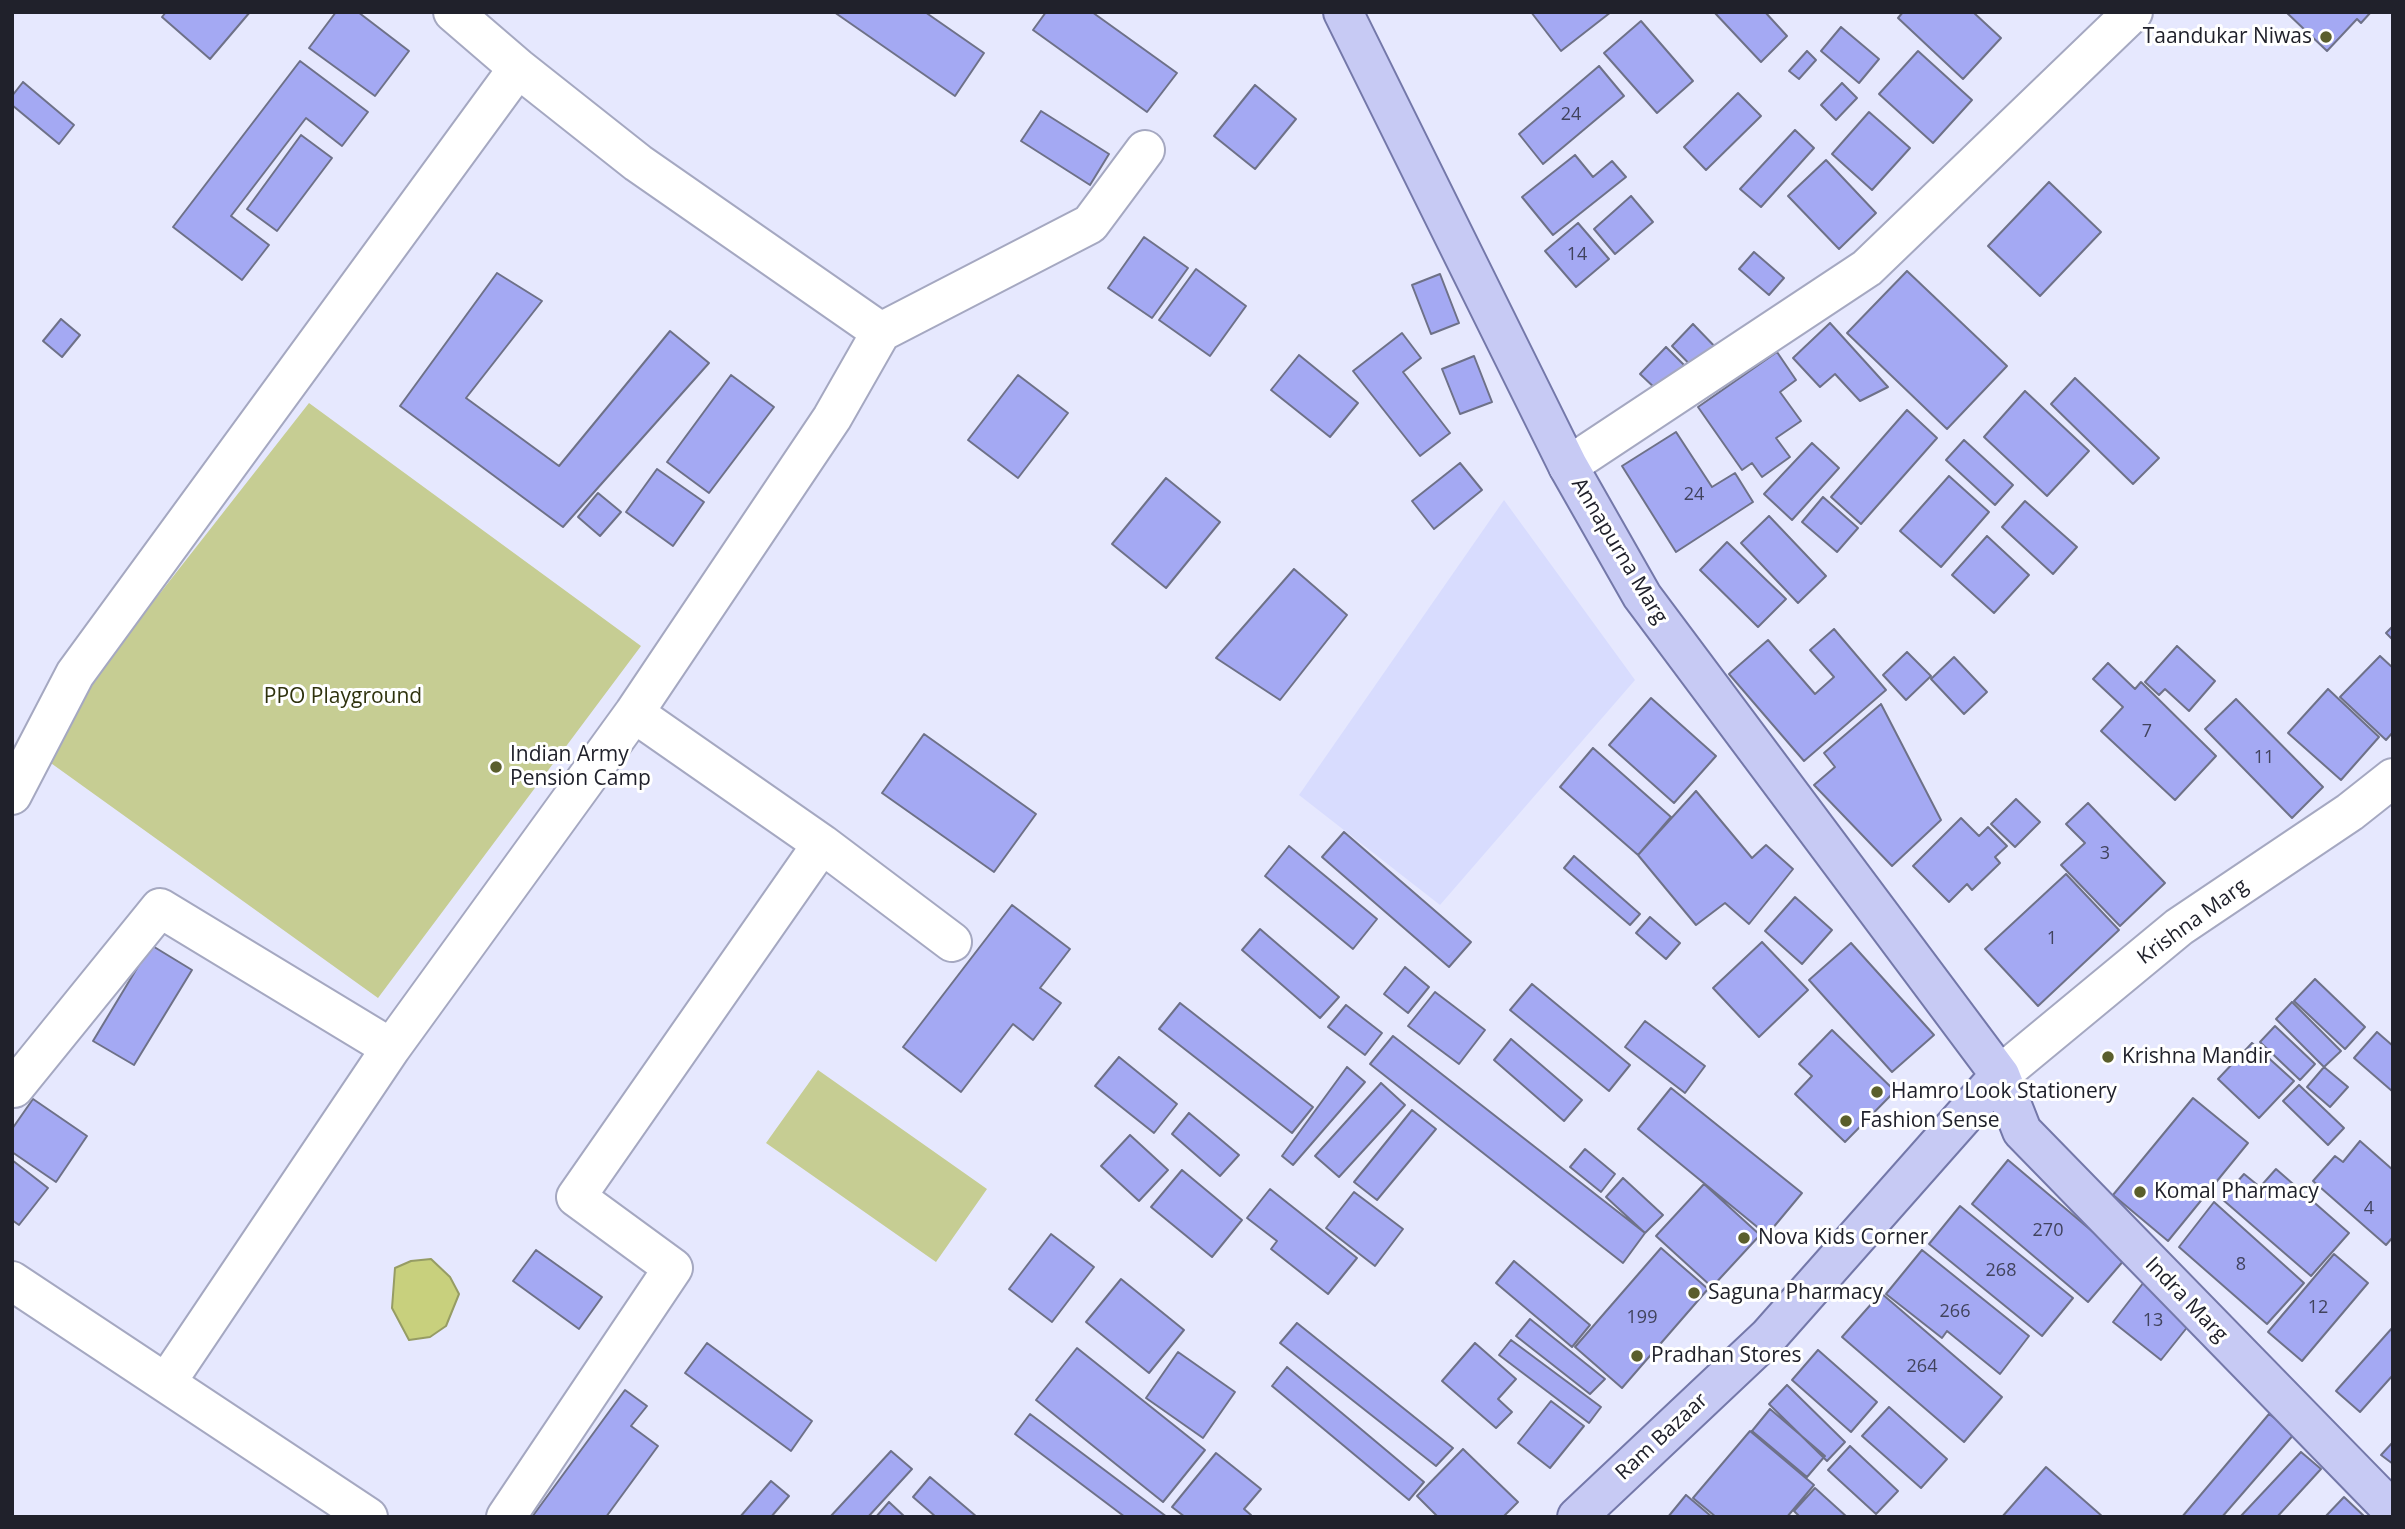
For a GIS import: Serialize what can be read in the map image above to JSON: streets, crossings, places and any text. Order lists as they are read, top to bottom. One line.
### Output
{"streets":{"main road":["Annapurna Marg","Indra Marg","Ram Bazaar"],"street":["Krishna Marg"]},"crossings":[["Annapurna Marg","Krishna Marg"],["Annapurna Marg","Indra Marg"],["Annapurna Marg","Ram Bazaar"],["Krishna Marg","Indra Marg"],["Krishna Marg","Ram Bazaar"],["Indra Marg","Ram Bazaar"]],"parks":["PPO Playground"],"places":["Taandukar Niwas","Indian Army Pension Camp","Krishna Mandir","Hamro Look Stationery","Fashion Sense","Komal Pharmacy","Nova Kids Corner","Saguna Pharmacy","Pradhan Stores"],"house_numbers":["24","14","24","7","11","3","1","4","270","8","268","12","266","199","13","264"]}
